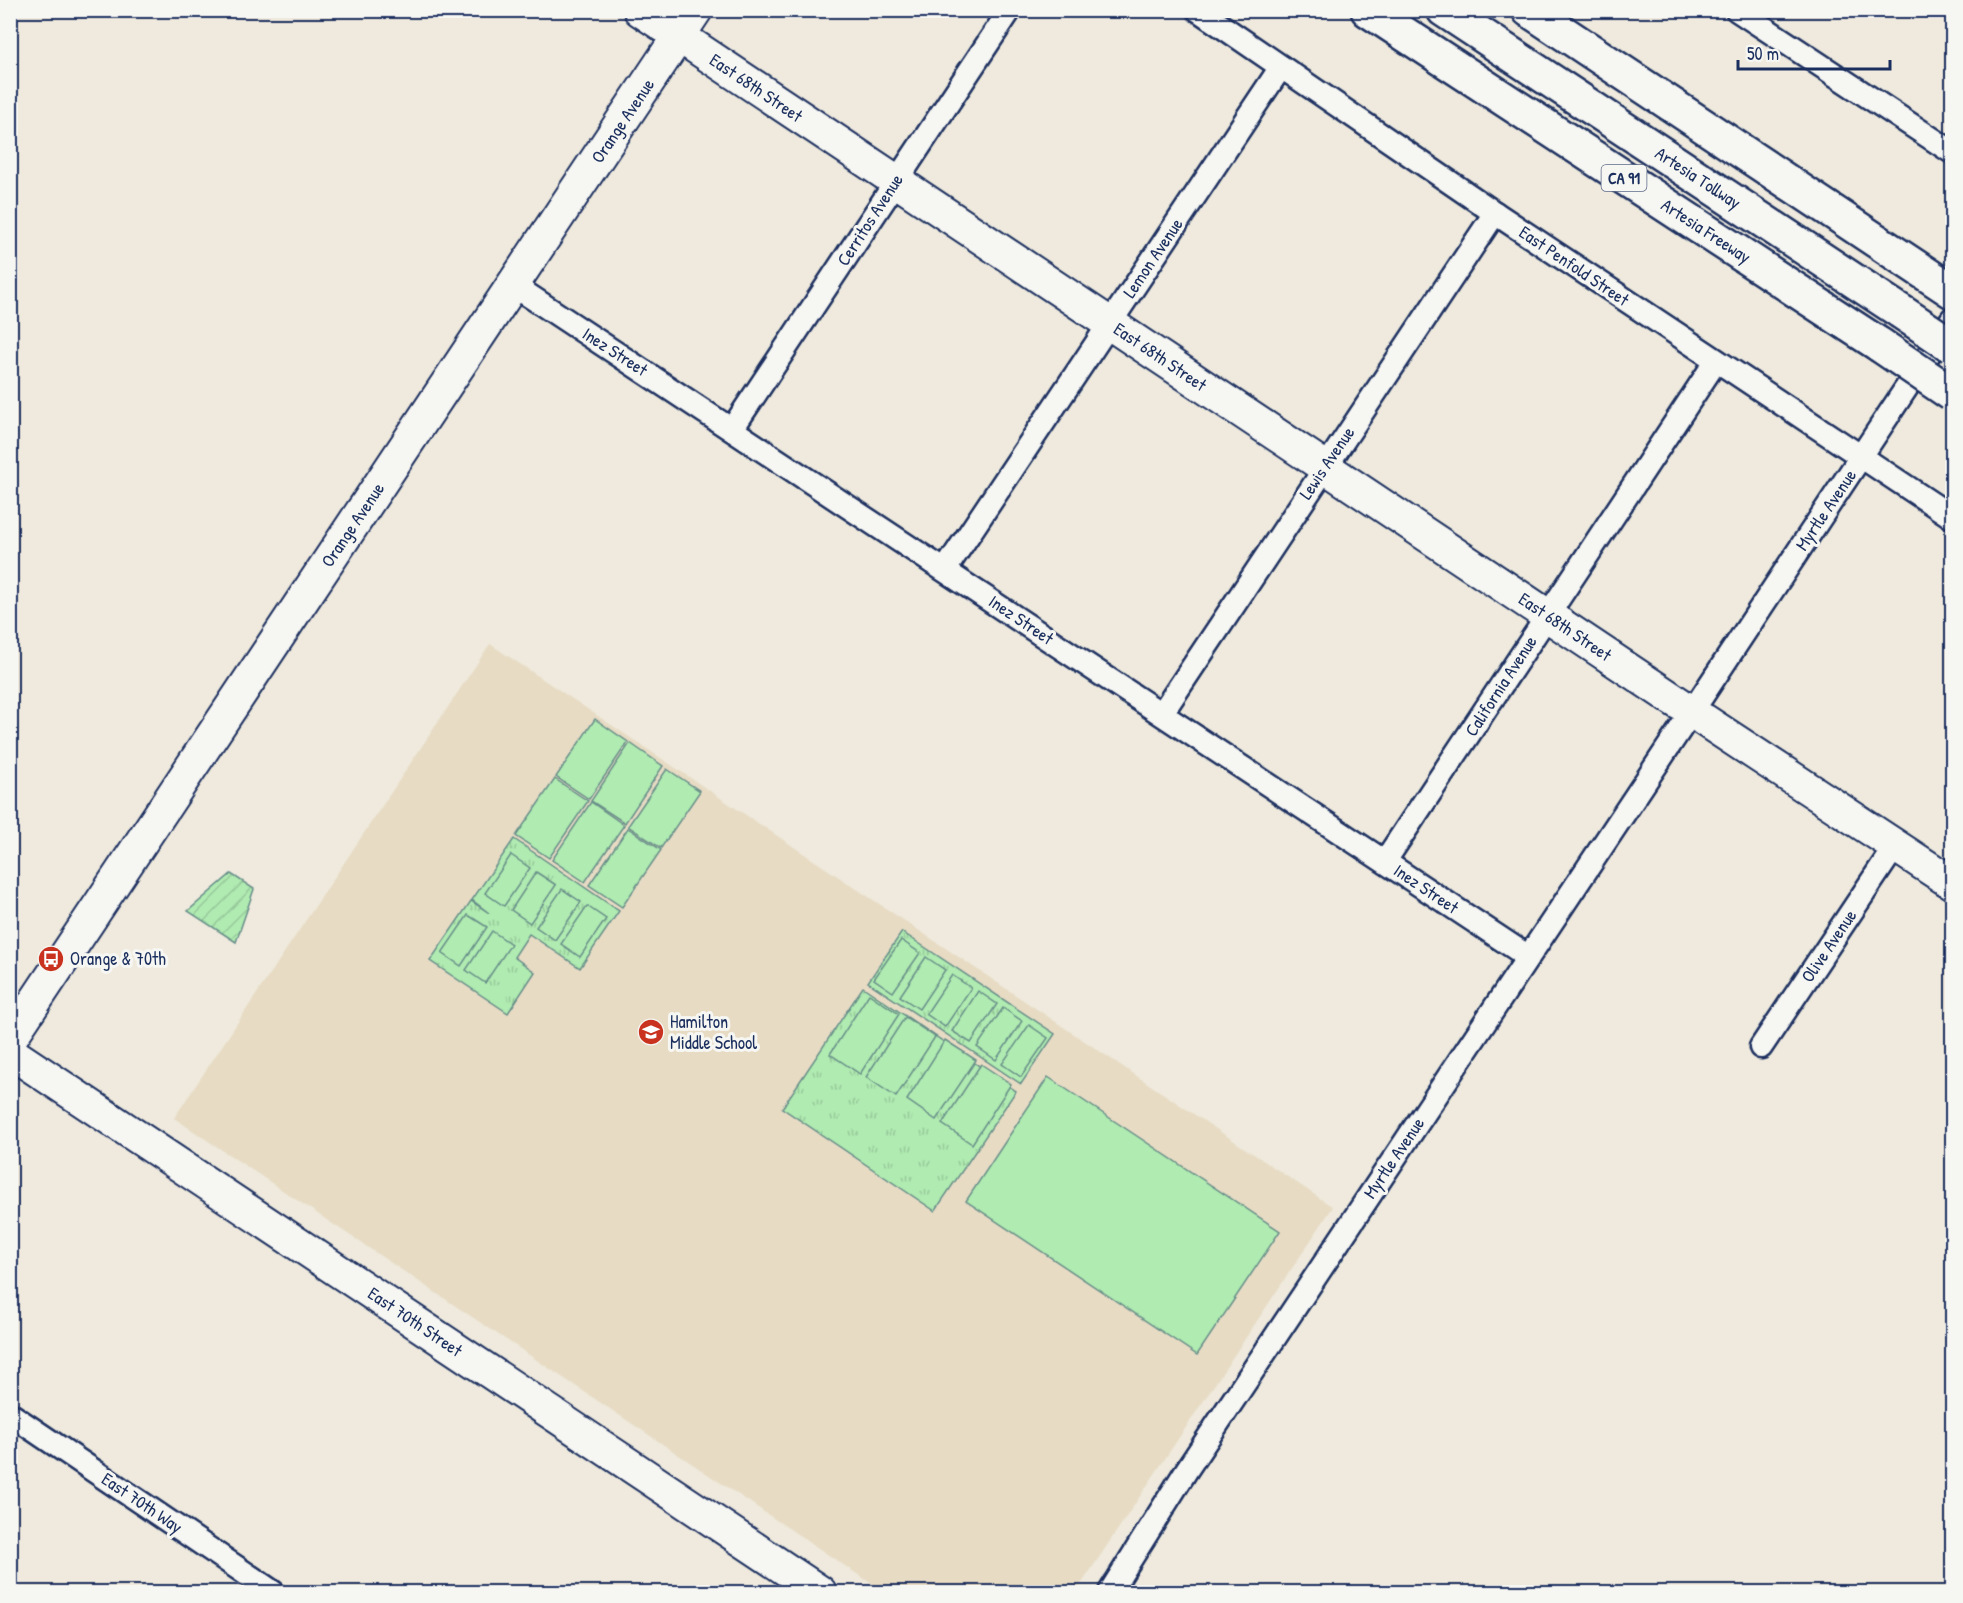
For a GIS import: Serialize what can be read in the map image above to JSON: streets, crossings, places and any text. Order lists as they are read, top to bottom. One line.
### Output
{"streets":{"highway":["CA 91","Artesia Tollway","Artesia Freeway"],"street":["East 68th Street","Orange Avenue","Cerritos Avenue","Lemon Avenue","East Penfold Street","Inez Street","Lewis Avenue","Myrtle Avenue","California Avenue","Olive Avenue","East 70th Street","East 70th Way"]},"crossings":[["East 68th Street","Orange Avenue"],["East 68th Street","Cerritos Avenue"],["East 68th Street","Lemon Avenue"],["East 68th Street","Lewis Avenue"],["East 68th Street","Myrtle Avenue"],["East 68th Street","California Avenue"],["East 68th Street","Olive Avenue"],["Orange Avenue","Inez Street"],["Cerritos Avenue","Inez Street"],["Lemon Avenue","East Penfold Street"],["Lemon Avenue","Inez Street"],["East Penfold Street","Lewis Avenue"],["East Penfold Street","Myrtle Avenue"],["East Penfold Street","California Avenue"],["Inez Street","Lewis Avenue"],["Inez Street","Myrtle Avenue"],["Inez Street","California Avenue"]],"places":{"bus stop":["Orange & 70th"],"school or university":["Hamilton Middle School"]},"scale_bar":"50 m"}
